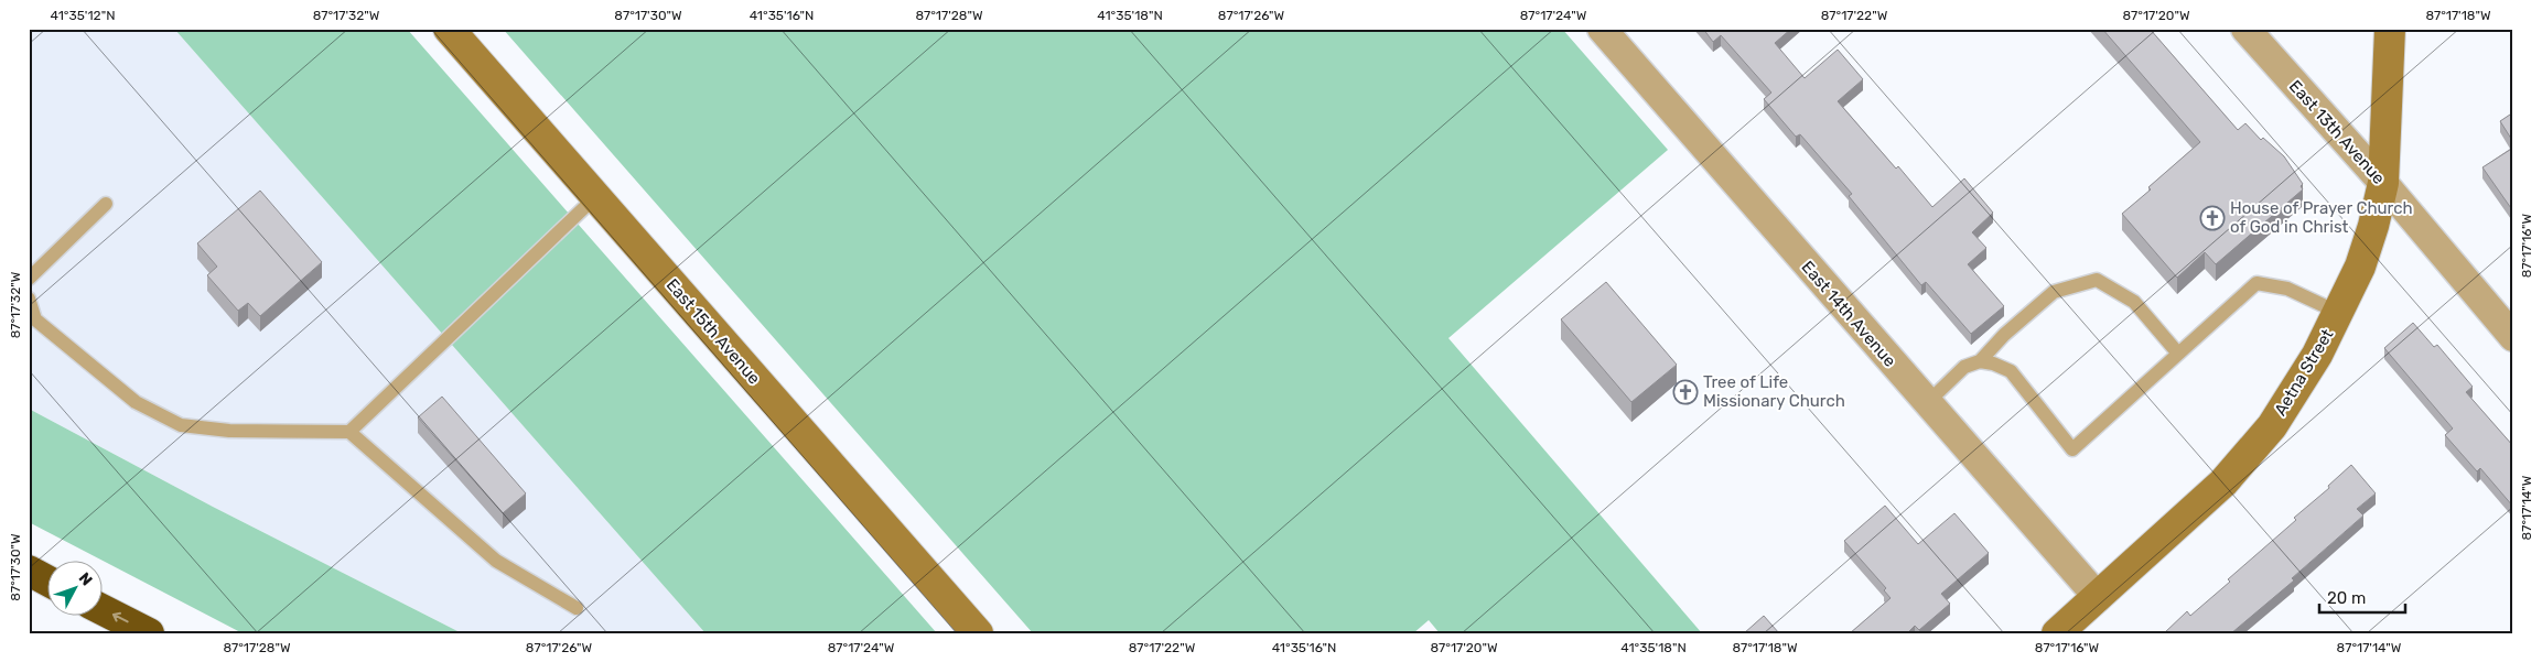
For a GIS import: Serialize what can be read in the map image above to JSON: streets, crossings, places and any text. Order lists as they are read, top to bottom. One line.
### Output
{"streets":{"street":["East 13th Avenue","East 14th Avenue","East 15th Avenue","Aetna Street"]},"crossings":[["East 13th Avenue","Aetna Street"],["East 14th Avenue","Aetna Street"]],"places":{"church":["House of Prayer Church of God in Christ","Tree of Life Missionary Church"]},"scale_bar":"20 m","north":"top right","coordinates":["41°35'12\"N","87°17'32\"W","87°17'30\"W","41°35'16\"N","87°17'28\"W","41°35'18\"N","87°17'26\"W","87°17'24\"W","87°17'22\"W","87°17'20\"W","87°17'18\"W","87°17'16\"W","87°17'14\"W"]}
